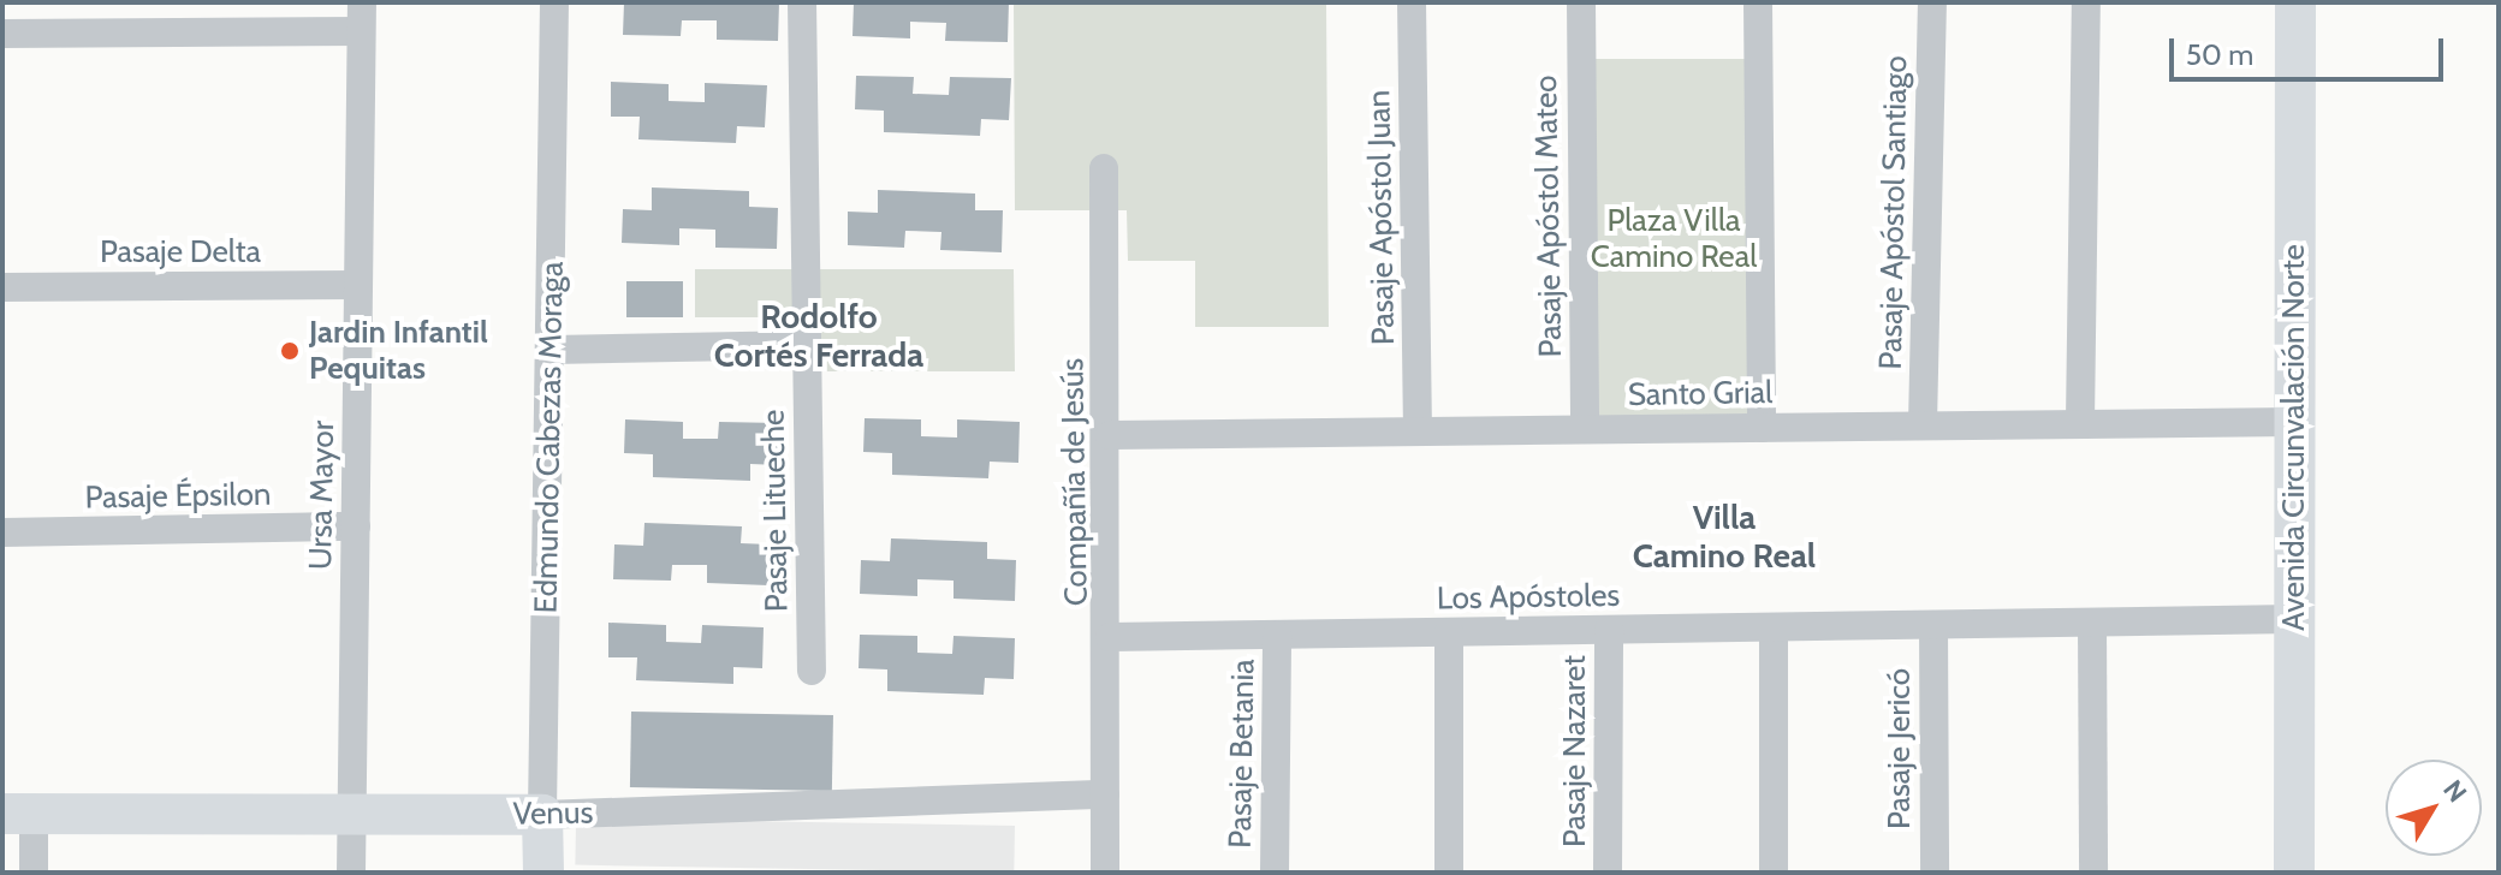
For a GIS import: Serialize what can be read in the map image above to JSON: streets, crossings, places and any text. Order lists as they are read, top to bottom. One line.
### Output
{"streets":{"street":["Pasaje Apóstol Santiago","Pasaje Apóstol Mateo","Pasaje Apóstol Juan","Pasaje Delta","Santo Grial","Edmundo Cabezas Moraga","Avenida Circunvalación Norte","Compañía de Jesús","Ursa Mayor","Pasaje Épsilon","Pasaje Litueche","Los Apóstoles","Pasaje Jericó","Pasaje Nazaret","Pasaje Betania","Venus"]},"crossings":[["Pasaje Apóstol Santiago","Santo Grial"],["Pasaje Apóstol Mateo","Santo Grial"],["Pasaje Apóstol Juan","Santo Grial"],["Pasaje Delta","Ursa Mayor"],["Santo Grial","Avenida Circunvalación Norte"],["Santo Grial","Compañía de Jesús"],["Edmundo Cabezas Moraga","Venus"],["Avenida Circunvalación Norte","Los Apóstoles"],["Compañía de Jesús","Los Apóstoles"],["Compañía de Jesús","Venus"],["Ursa Mayor","Pasaje Épsilon"],["Ursa Mayor","Venus"],["Los Apóstoles","Pasaje Jericó"],["Los Apóstoles","Pasaje Nazaret"],["Los Apóstoles","Pasaje Betania"]],"districts":["Rodolfo Cortés Ferrada","Villa Camino Real"],"parks":["Plaza Villa Camino Real"],"places":["Jardin Infantil Pequitas"],"scale_bar":"50 m","north":"top right"}
